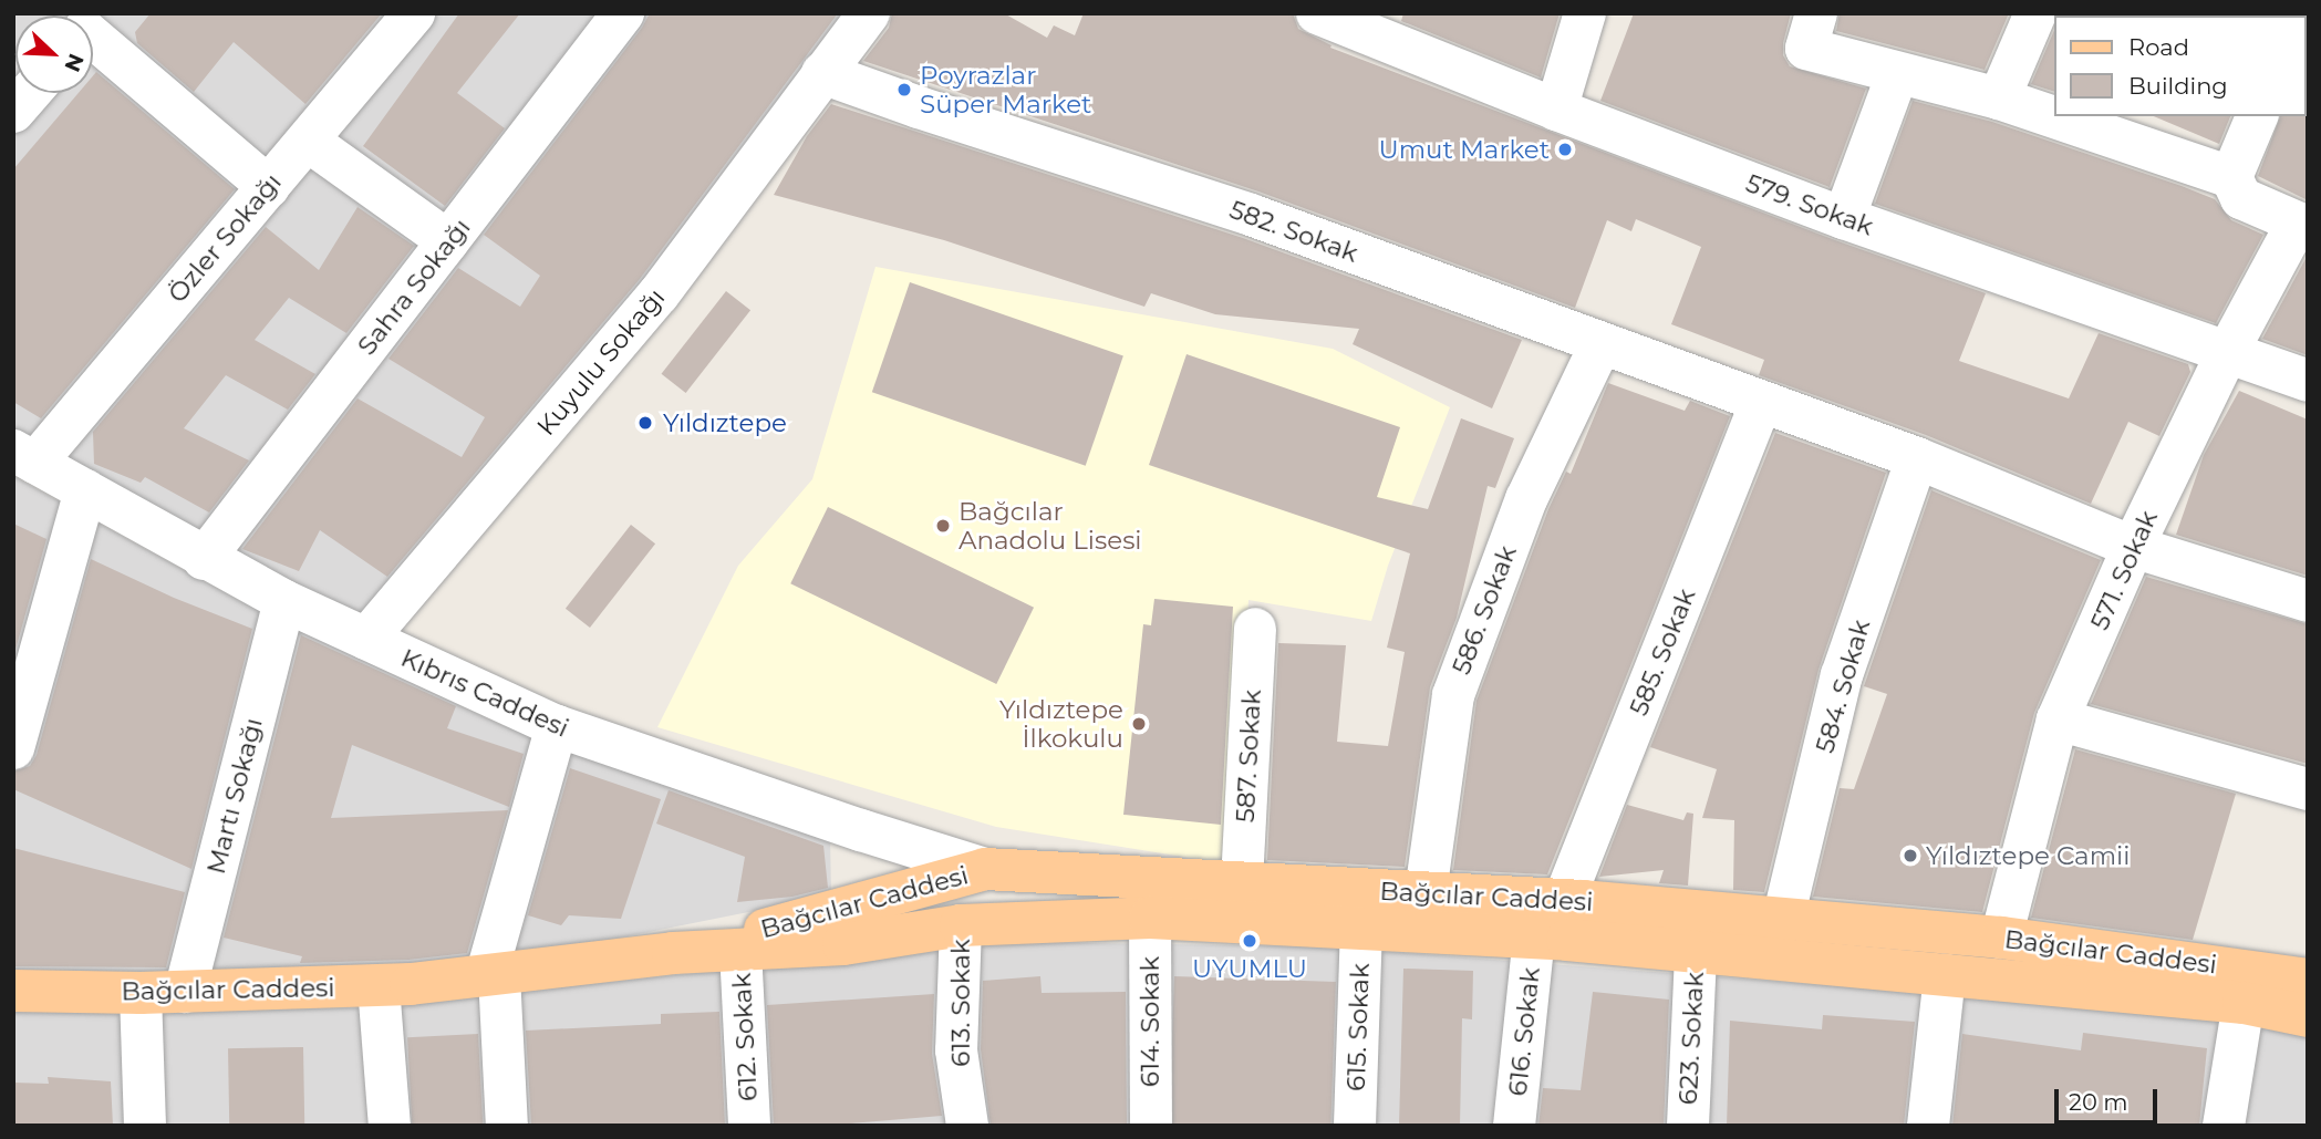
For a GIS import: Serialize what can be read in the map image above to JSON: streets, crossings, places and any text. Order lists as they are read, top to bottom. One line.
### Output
{"streets":{"main road":["Bağcılar Caddesi"],"street":["579. Sokak","582. Sokak","Özler Sokağı","Sahra Sokağı","Kuyulu Sokağı","571. Sokak","586. Sokak","585. Sokak","584. Sokak","Kıbrıs Caddesi","587. Sokak","Martı Sokağı","613. Sokak","614. Sokak","615. Sokak","616. Sokak","612. Sokak","623. Sokak"]},"crossings":[["579. Sokak","571. Sokak"],["582. Sokak","Kuyulu Sokağı"],["582. Sokak","571. Sokak"],["582. Sokak","586. Sokak"],["582. Sokak","585. Sokak"],["582. Sokak","584. Sokak"],["Özler Sokağı","Kıbrıs Caddesi"],["Sahra Sokağı","Kıbrıs Caddesi"],["Kuyulu Sokağı","Kıbrıs Caddesi"],["571. Sokak","Bağcılar Caddesi"],["586. Sokak","Bağcılar Caddesi"],["585. Sokak","Bağcılar Caddesi"],["584. Sokak","Bağcılar Caddesi"],["Kıbrıs Caddesi","Martı Sokağı"],["Kıbrıs Caddesi","Bağcılar Caddesi"],["587. Sokak","Bağcılar Caddesi"],["Martı Sokağı","Bağcılar Caddesi"],["Bağcılar Caddesi","613. Sokak"],["Bağcılar Caddesi","614. Sokak"],["Bağcılar Caddesi","615. Sokak"],["Bağcılar Caddesi","616. Sokak"],["Bağcılar Caddesi","612. Sokak"],["Bağcılar Caddesi","623. Sokak"]],"places":["Poyrazlar Süper Market","Umut Market","Yıldıztepe","Bağcılar Anadolu Lisesi","Yıldıztepe İlkokulu","Yıldıztepe Camii","UYUMLU"],"legend":["Road","Building"],"scale_bar":"20 m","north":"bottom right"}
